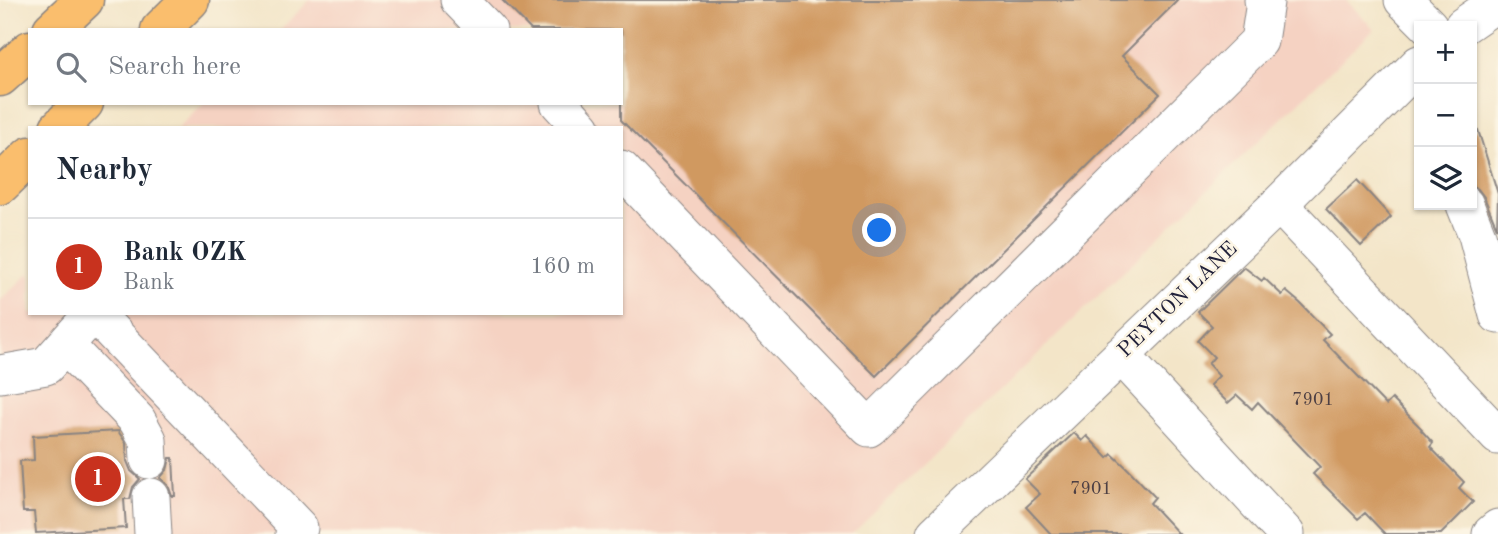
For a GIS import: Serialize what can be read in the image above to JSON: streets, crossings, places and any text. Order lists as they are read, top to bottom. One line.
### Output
{"streets":{"street":["PEYTON LANE"]},"house_numbers":["7901","7901"],"page":{"map_buttons":["+","−"],"search":"Search here","heading":"Nearby","list":[{"mark":"1","name":"Bank OZK","note":"Bank","value":"160 m"}],"pins":"1"}}
